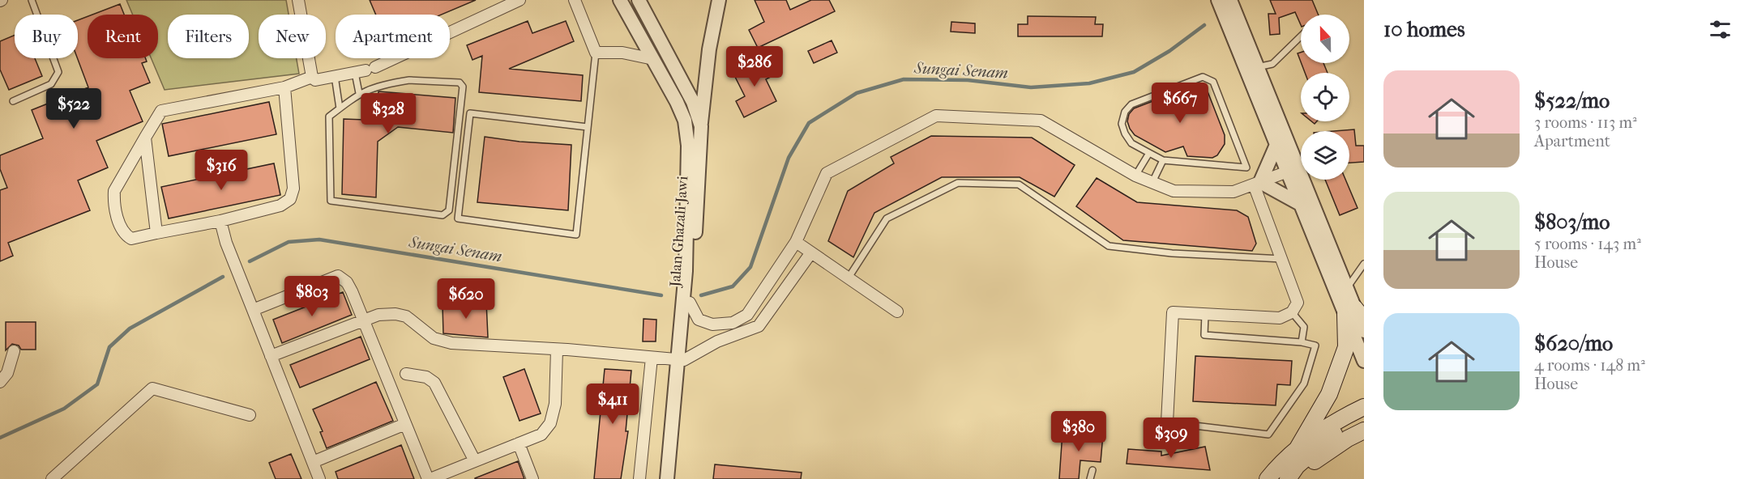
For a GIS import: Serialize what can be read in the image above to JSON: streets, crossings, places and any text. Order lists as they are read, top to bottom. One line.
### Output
{"streets":{"street":["Jalan Ghazali Jawi"]},"water":["Sungai Senam"],"north":"top","page":{"heading":"10 homes","chip":["Buy","Rent","Filters","New","Apartment"],"price":["$286","$667","$522","$328","$316","$803","$620","$411","$380","$309"],"list":[{"name":"$522/mo","note":"3 rooms · 113 m² · Apartment"},{"name":"$803/mo","note":"5 rooms · 143 m² · House"},{"name":"$620/mo","note":"4 rooms · 148 m² · House"}]}}
